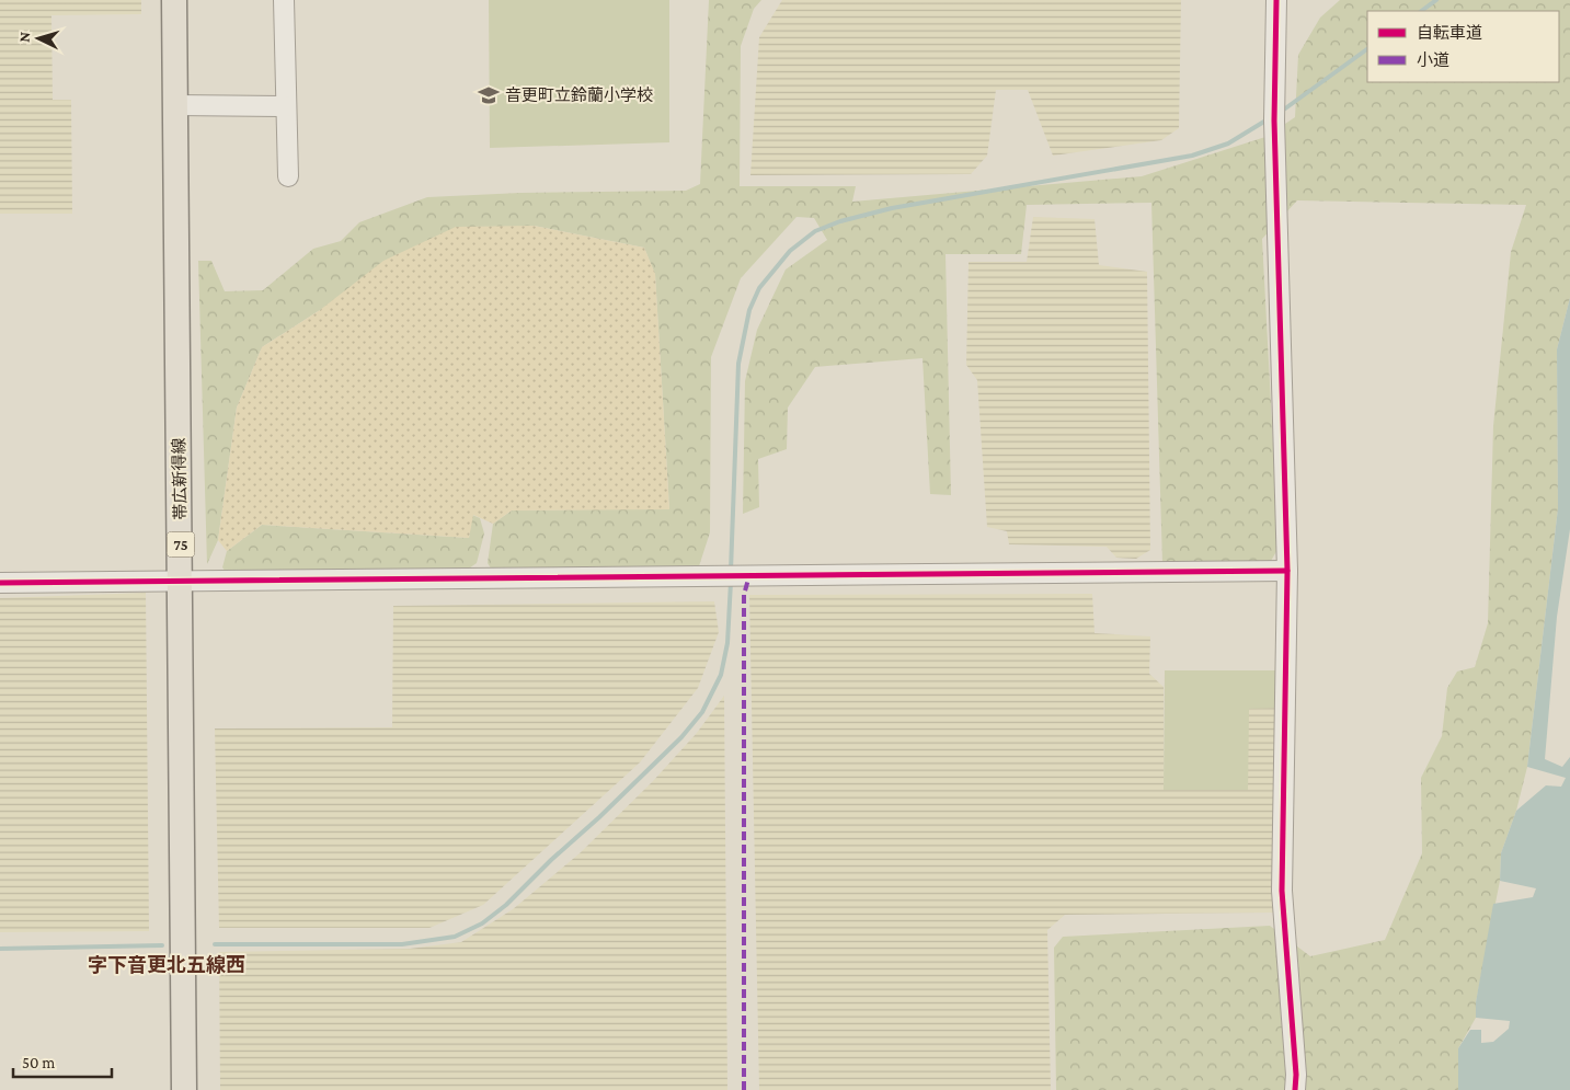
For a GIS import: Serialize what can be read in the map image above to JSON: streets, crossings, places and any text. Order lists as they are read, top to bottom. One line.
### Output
{"streets":{"main road":["帯広新得線","75"]},"districts":["字下音更北五線西"],"places":{"school or university":["音更町立鈴蘭小学校"]},"legend":["自転車道","小道"],"scale_bar":"50 m","north":"left"}
